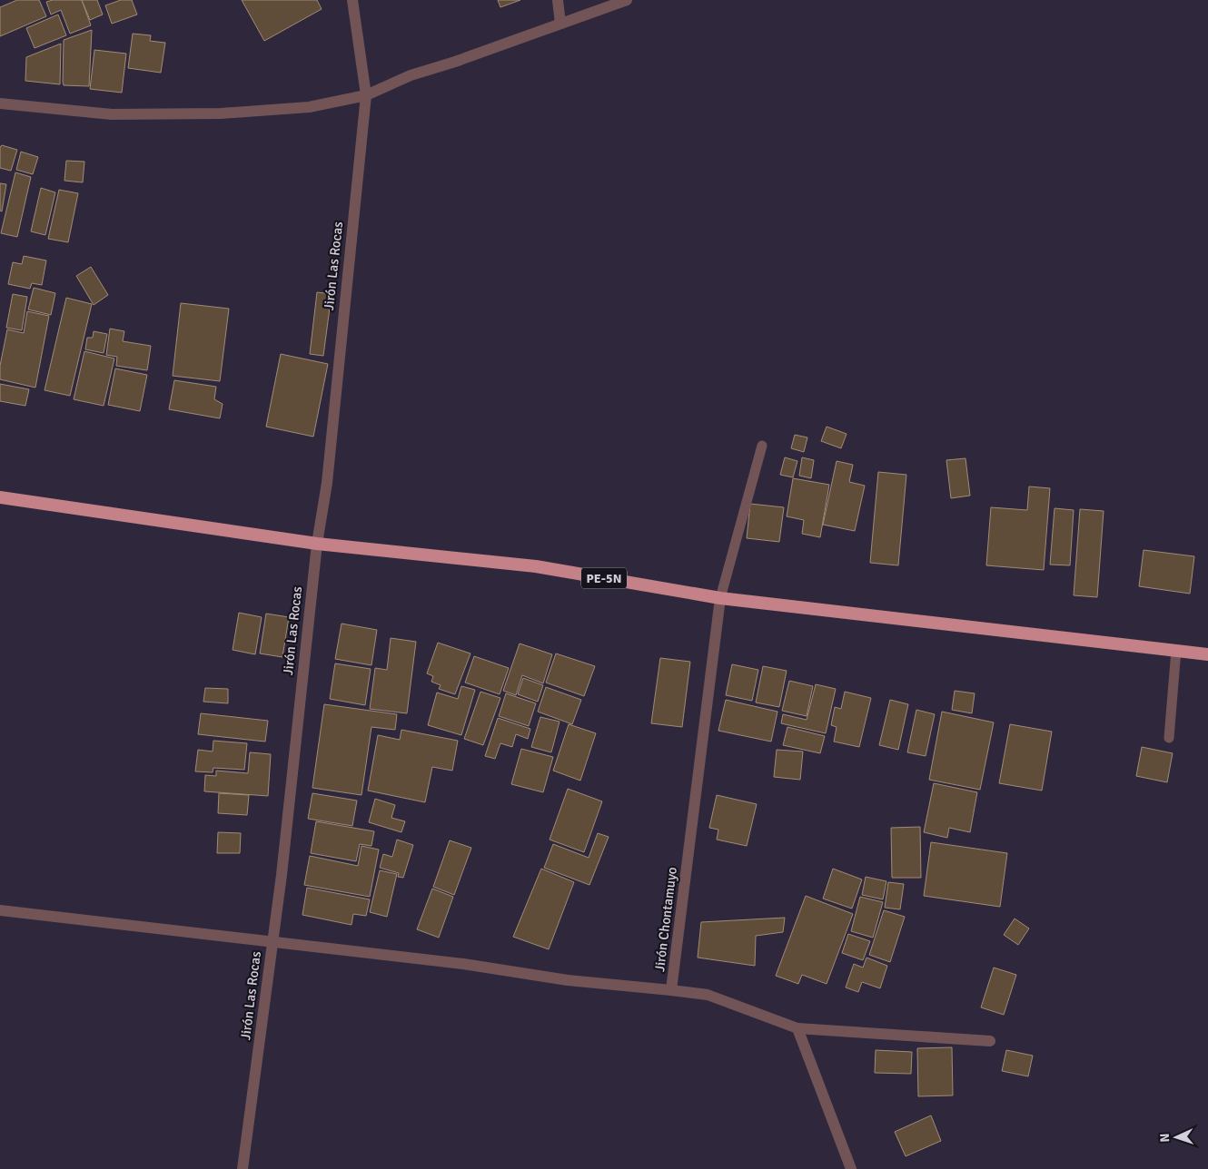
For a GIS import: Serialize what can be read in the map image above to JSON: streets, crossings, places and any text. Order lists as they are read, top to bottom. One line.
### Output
{"streets":{"highway":["PE-5N"],"street":["Jirón Las Rocas","Jirón Chontamuyo"]},"crossings":[["Jirón Las Rocas","PE-5N"],["PE-5N","Jirón Chontamuyo"]],"north":"left"}
